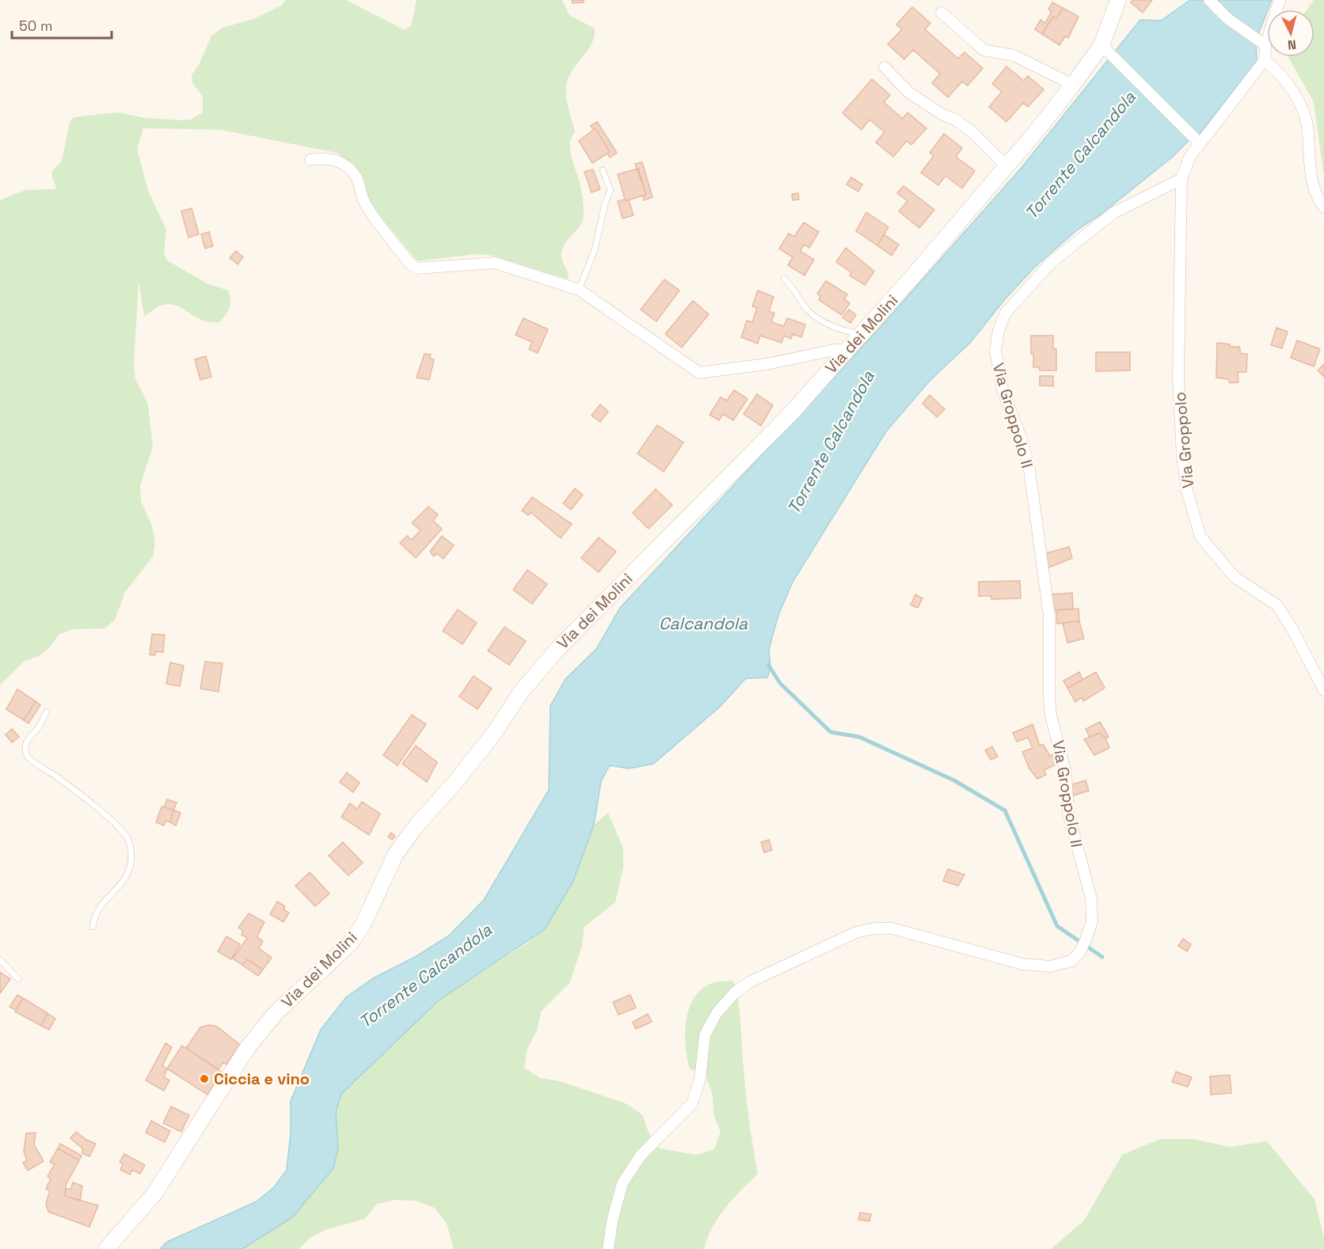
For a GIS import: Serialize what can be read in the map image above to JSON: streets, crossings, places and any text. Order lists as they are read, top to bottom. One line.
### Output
{"streets":{"street":["Via dei Molini","Via Groppolo II","Via Groppolo"]},"crossings":[["Via Groppolo II","Via Groppolo"]],"water":["Torrente Calcandola","Calcandola"],"places":["Ciccia e vino"],"scale_bar":"50 m","north":"bottom"}
